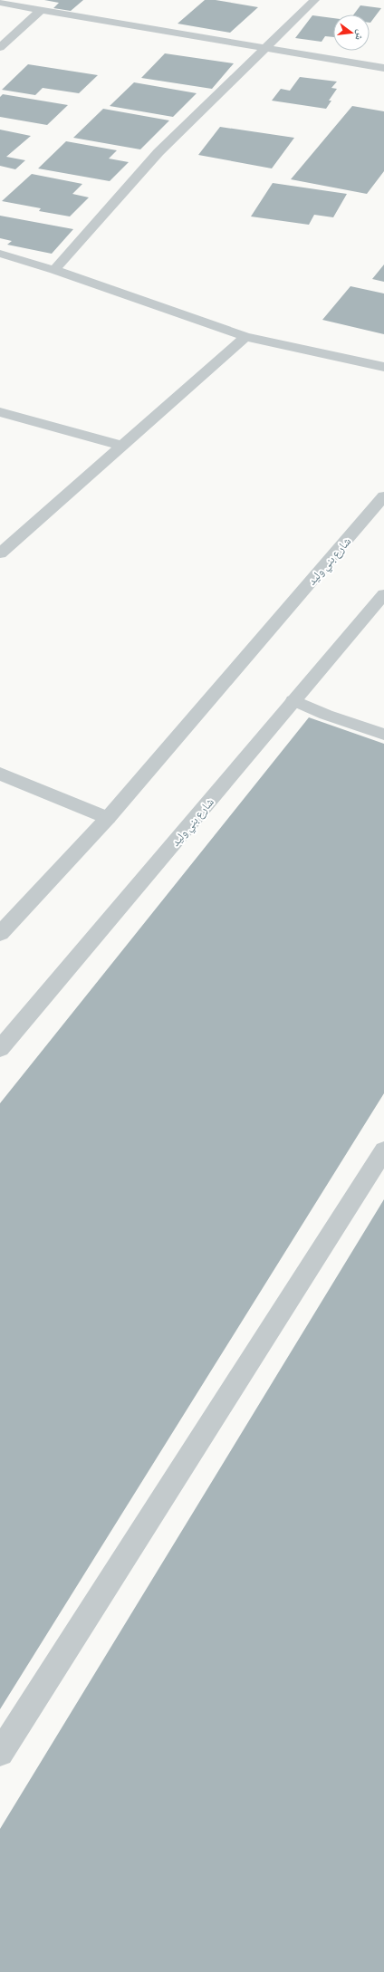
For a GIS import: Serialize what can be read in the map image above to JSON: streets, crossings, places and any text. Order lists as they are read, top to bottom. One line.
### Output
{"streets":{"street":["شارع بني وليد"]},"north":"right"}
